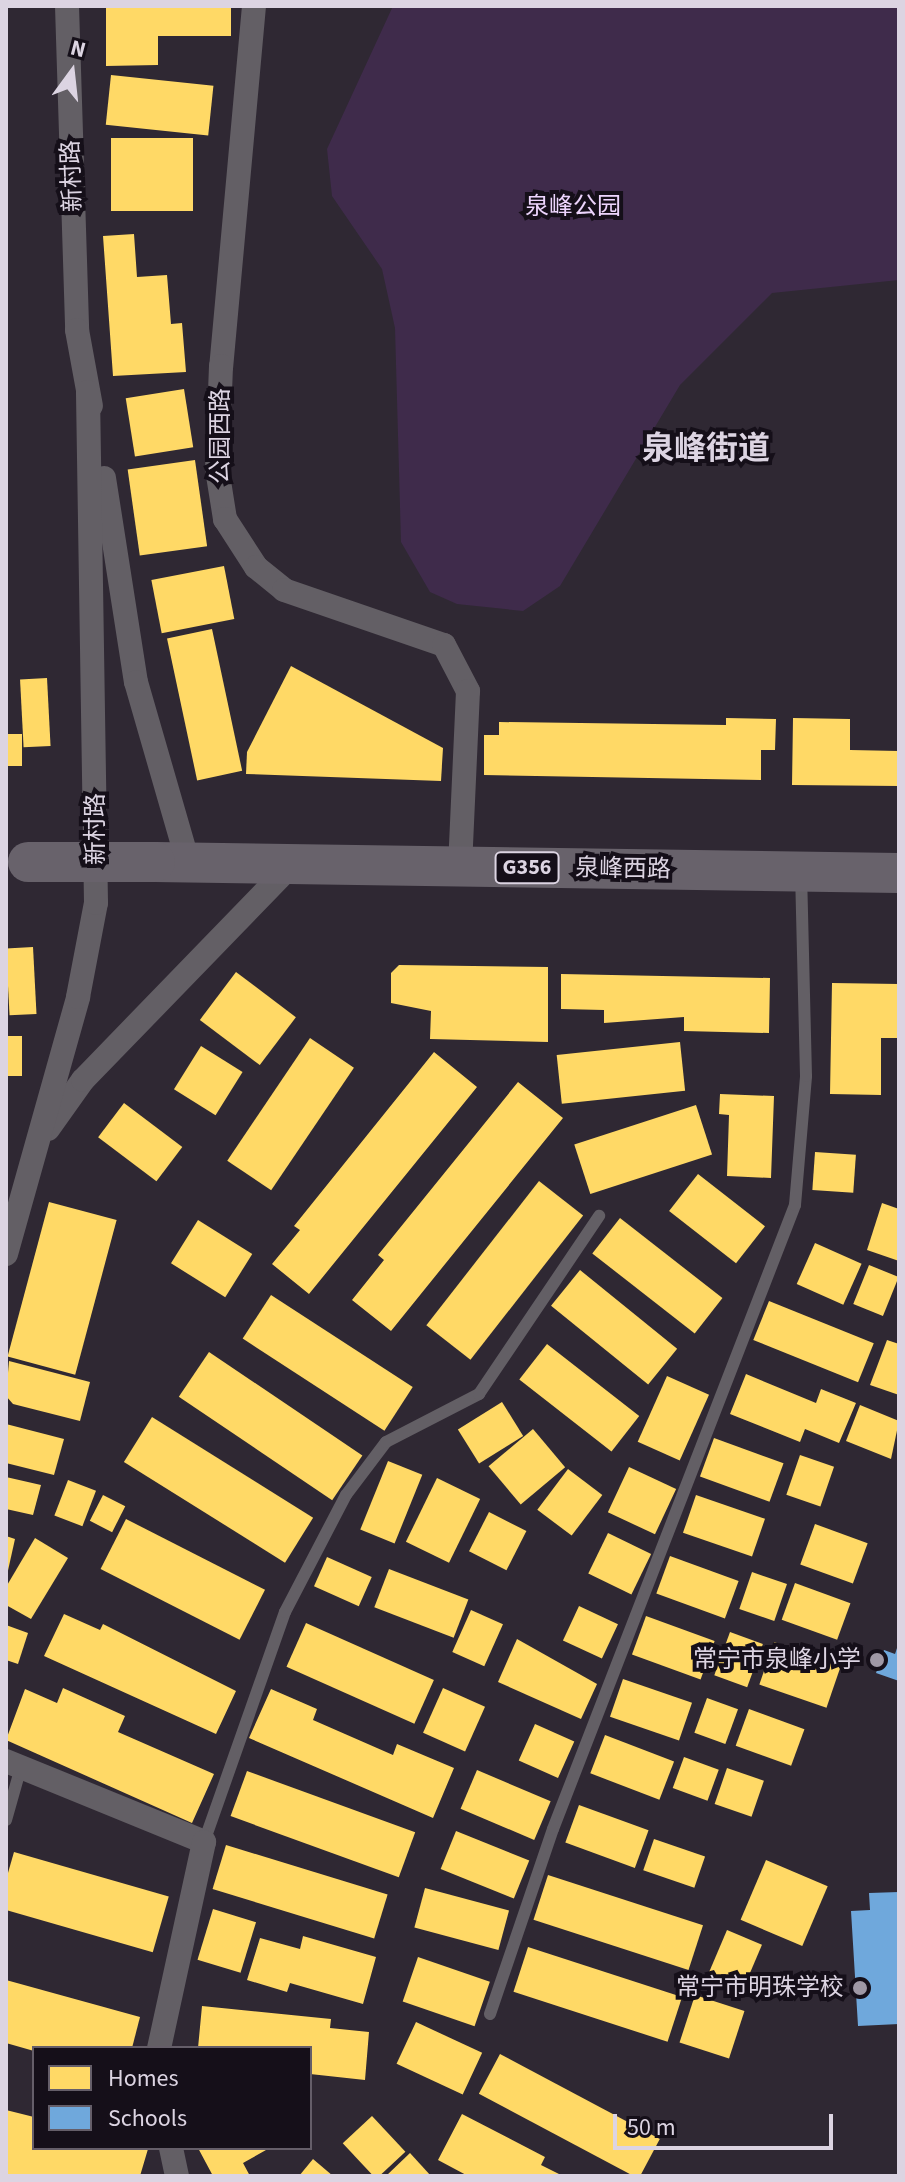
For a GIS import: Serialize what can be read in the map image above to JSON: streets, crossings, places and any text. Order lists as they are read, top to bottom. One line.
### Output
{"streets":{"highway":["G356","泉峰西路"],"street":["新村路","公园西路"]},"crossings":[["新村路","G356"],["新村路","泉峰西路"],["公园西路","泉峰西路"],["G356","泉峰西路"]],"districts":["泉峰街道"],"parks":["泉峰公园"],"places":["常宁市泉峰小学","常宁市明珠学校"],"legend":["Homes","Schools"],"scale_bar":"50 m","north":"top"}
